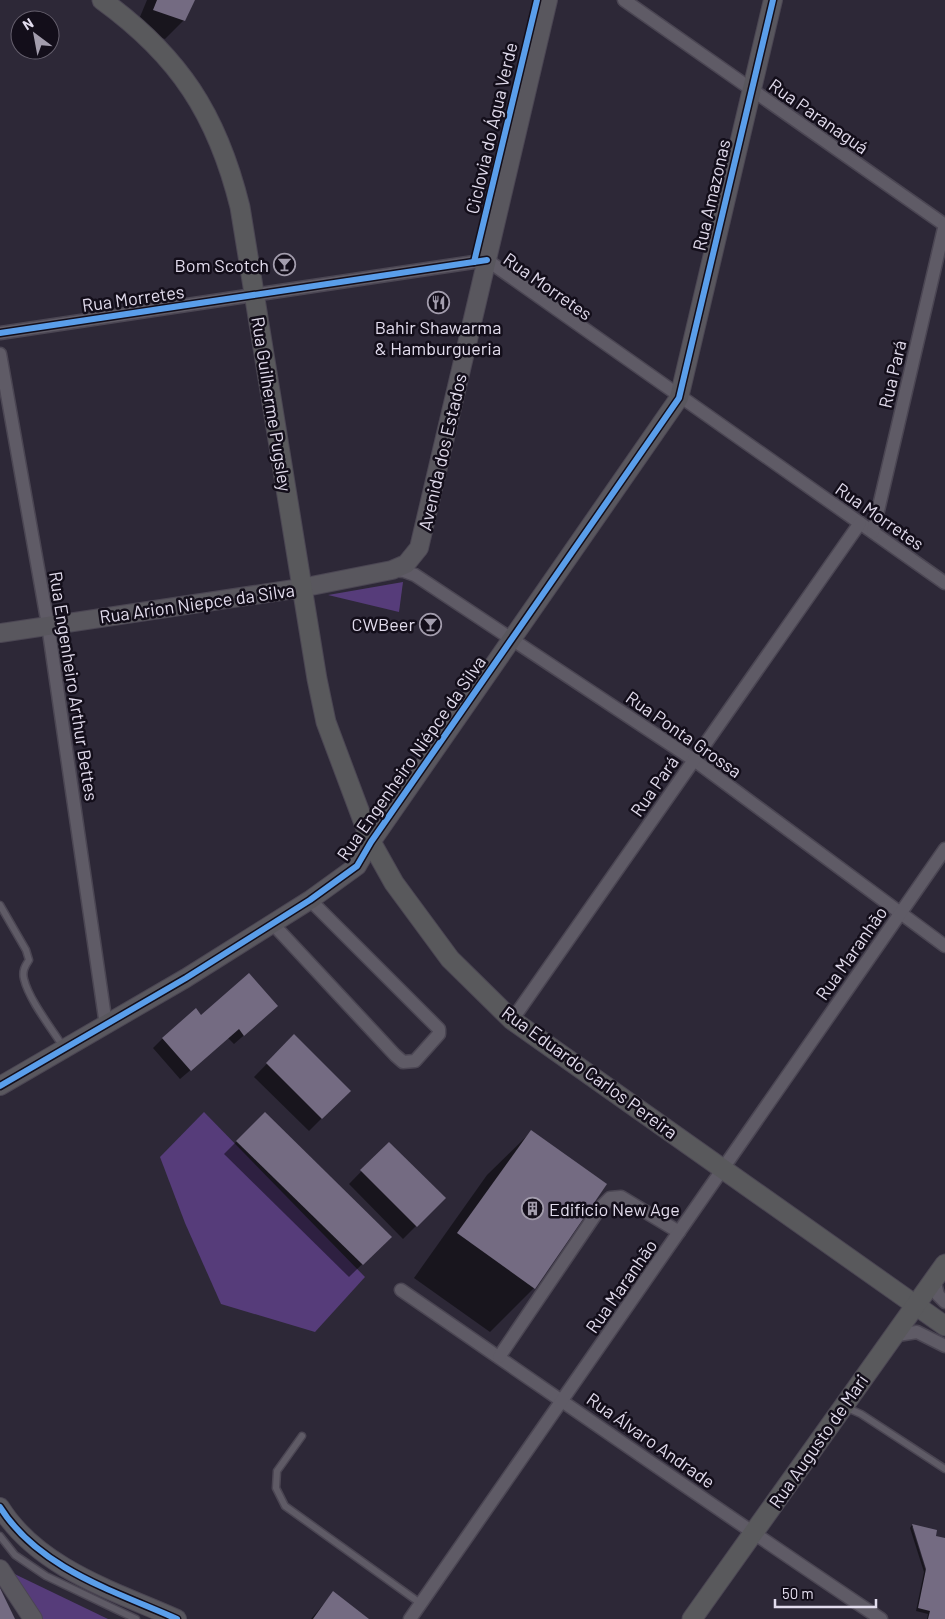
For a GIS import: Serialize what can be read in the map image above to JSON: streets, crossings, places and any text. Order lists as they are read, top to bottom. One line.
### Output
{"streets":{"main road":["Rua Guilherme Pugsley","Rua Eduardo Carlos Pereira","Rua Augusto de Mari"],"street":["Rua Paranaguá","Rua Amazonas","Rua Morretes","Rua Pará","Avenida dos Estados","Rua Arion Niepce da Silva","Rua Engenheiro Arthur Bettes","Rua Ponta Grossa","Rua Engenheiro Niépce da Silva","Rua Maranhão","Rua Álvaro Andrade"],"cycle path":["Ciclovia do Água Verde"]},"crossings":[["Rua Paranaguá","Rua Amazonas"],["Rua Paranaguá","Rua Pará"],["Rua Amazonas","Rua Morretes"],["Rua Amazonas","Rua Engenheiro Niépce da Silva"],["Rua Morretes","Rua Pará"],["Rua Morretes","Rua Guilherme Pugsley"],["Rua Morretes","Avenida dos Estados"],["Rua Morretes","Rua Engenheiro Niépce da Silva"],["Rua Pará","Rua Ponta Grossa"],["Rua Pará","Rua Eduardo Carlos Pereira"],["Rua Guilherme Pugsley","Rua Arion Niepce da Silva"],["Rua Guilherme Pugsley","Rua Eduardo Carlos Pereira"],["Avenida dos Estados","Rua Arion Niepce da Silva"],["Avenida dos Estados","Rua Ponta Grossa"],["Rua Arion Niepce da Silva","Rua Engenheiro Arthur Bettes"],["Rua Arion Niepce da Silva","Rua Ponta Grossa"],["Rua Arion Niepce da Silva","Rua Eduardo Carlos Pereira"],["Rua Engenheiro Arthur Bettes","Rua Engenheiro Niépce da Silva"],["Rua Ponta Grossa","Rua Engenheiro Niépce da Silva"],["Rua Ponta Grossa","Rua Maranhão"],["Rua Engenheiro Niépce da Silva","Rua Eduardo Carlos Pereira"],["Rua Maranhão","Rua Eduardo Carlos Pereira"],["Rua Maranhão","Rua Álvaro Andrade"],["Rua Eduardo Carlos Pereira","Rua Augusto de Mari"],["Rua Álvaro Andrade","Rua Augusto de Mari"]],"places":{"bar":["Bom Scotch","CWBeer"],"restaurant":["Bahir Shawarma & Hamburgueria"],"building":["Edifício New Age"]},"scale_bar":"50 m","north":"top left"}
